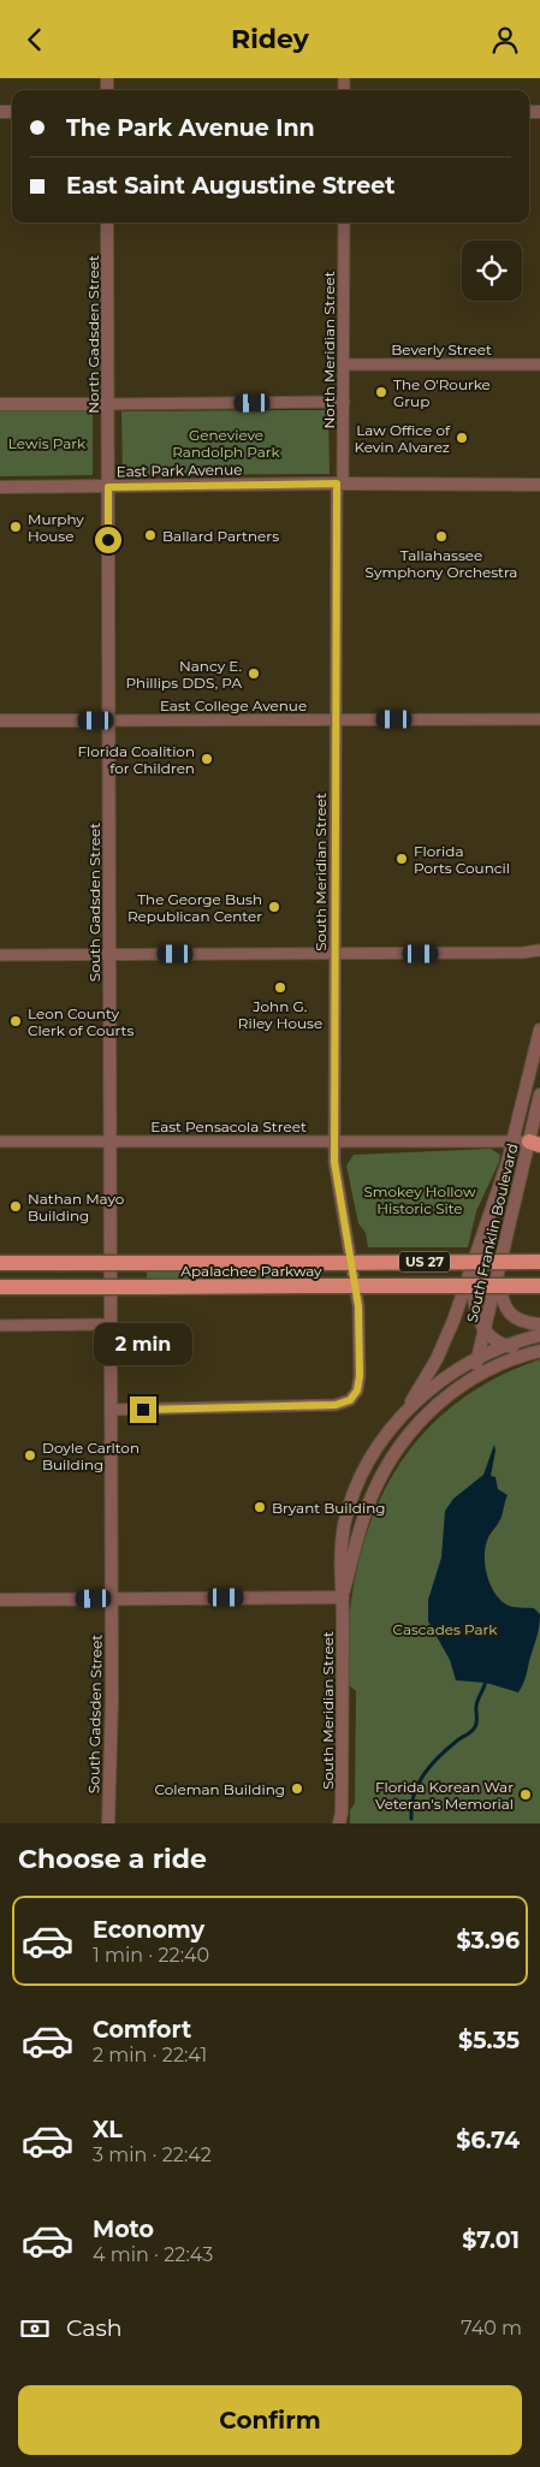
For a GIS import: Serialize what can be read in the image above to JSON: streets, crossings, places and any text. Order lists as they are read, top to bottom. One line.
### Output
{"streets":{"main road":["US 27","Apalachee Parkway"],"street":["North Gadsden Street","Beverly Street","North Meridian Street","East Park Avenue","East College Avenue","South Meridian Street","South Gadsden Street","East Pensacola Street","South Franklin Boulevard"]},"crossings":[["North Gadsden Street","East Park Avenue"],["North Gadsden Street","South Gadsden Street"],["Beverly Street","North Meridian Street"],["North Meridian Street","East Park Avenue"],["North Meridian Street","South Meridian Street"],["East Park Avenue","South Meridian Street"],["East Park Avenue","South Gadsden Street"],["East College Avenue","South Meridian Street"],["East College Avenue","South Gadsden Street"],["South Meridian Street","South Gadsden Street"],["South Meridian Street","East Pensacola Street"],["South Gadsden Street","East Pensacola Street"],["East Pensacola Street","South Franklin Boulevard"]],"parks":["Genevieve Randolph Park","Lewis Park","Smokey Hollow Historic Site","Cascades Park"],"places":["The O'Rourke Grup","Law Office of Kevin Alvarez","Murphy House","Ballard Partners","Tallahassee Symphony Orchestra","Nancy E. Phillips DDS, PA","Florida Coalition for Children","Florida Ports Council","The George Bush Republican Center","John G. Riley House","Leon County Clerk of Courts","Nathan Mayo Building","Doyle Carlton Building","Bryant Building","Coleman Building","Florida Korean War Veteran's Memorial"],"page":{"header":"Ridey","banner":["The Park Avenue Inn","East Saint Augustine Street"],"bubble":"2 min","heading":"Choose a ride","list":[{"name":"Economy","note":"1 min · 22:40","value":"$3.96"},{"name":"Comfort","note":"2 min · 22:41","value":"$5.35"},{"name":"XL","note":"3 min · 22:42","value":"$6.74"},{"name":"Moto","note":"4 min · 22:43","value":"$7.01"}],"pay":["Cash","740 m"],"buttons":"Confirm"}}
